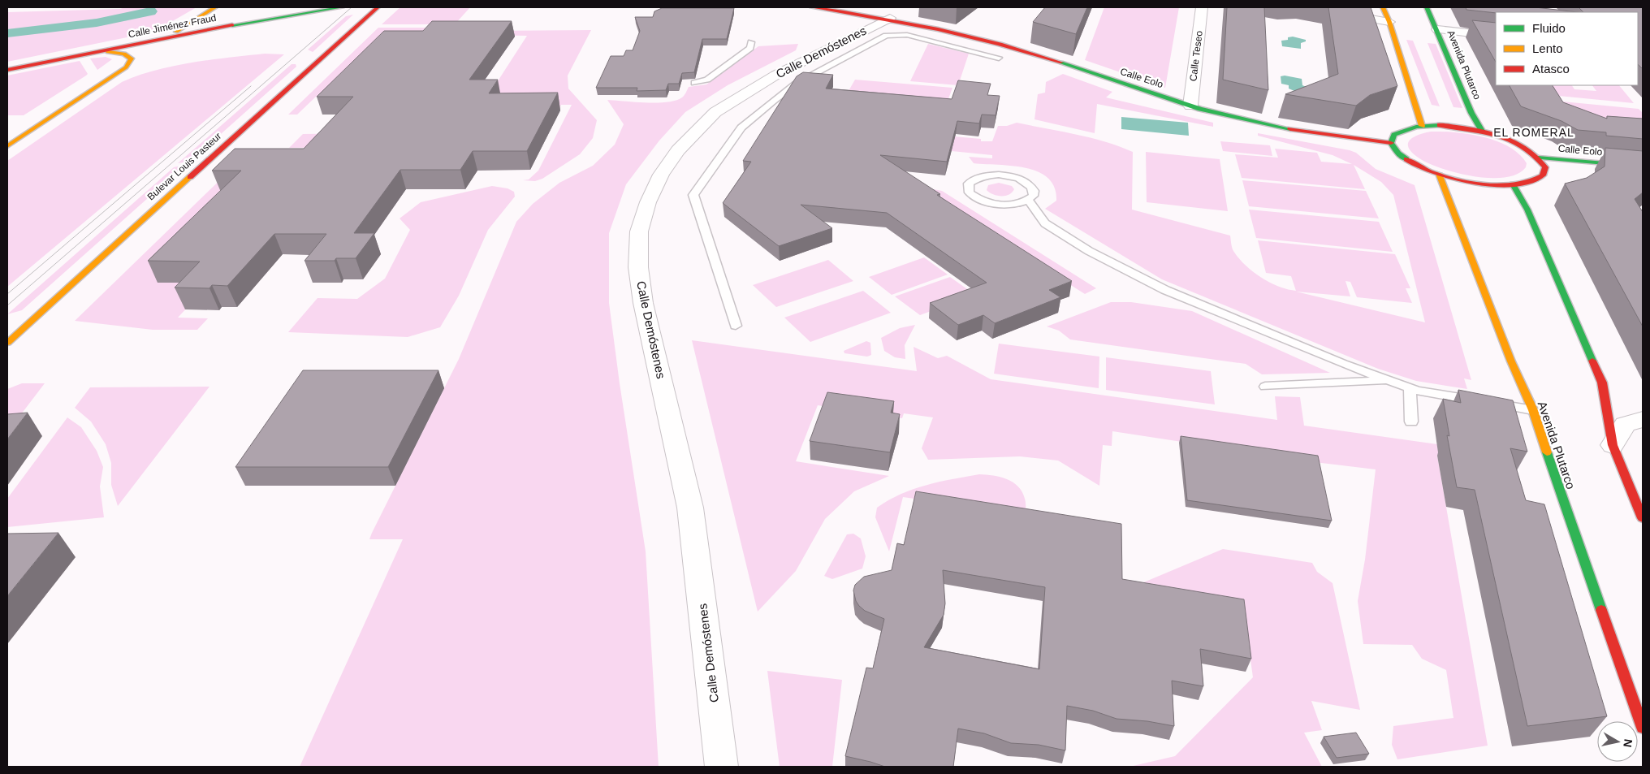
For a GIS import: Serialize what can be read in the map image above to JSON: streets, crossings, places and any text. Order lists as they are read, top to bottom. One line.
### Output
{"streets":{"main road":["Calle Jiménez Fraud","Avenida Plutarco","Calle Eolo","Bulevar Louis Pasteur"],"street":["Calle Demóstenes","Calle Teseo"]},"crossings":[["Calle Demóstenes","Calle Eolo"],["Calle Teseo","Calle Eolo"]],"districts":["EL ROMERAL"],"legend":["Fluido","Lento","Atasco"],"north":"right"}
